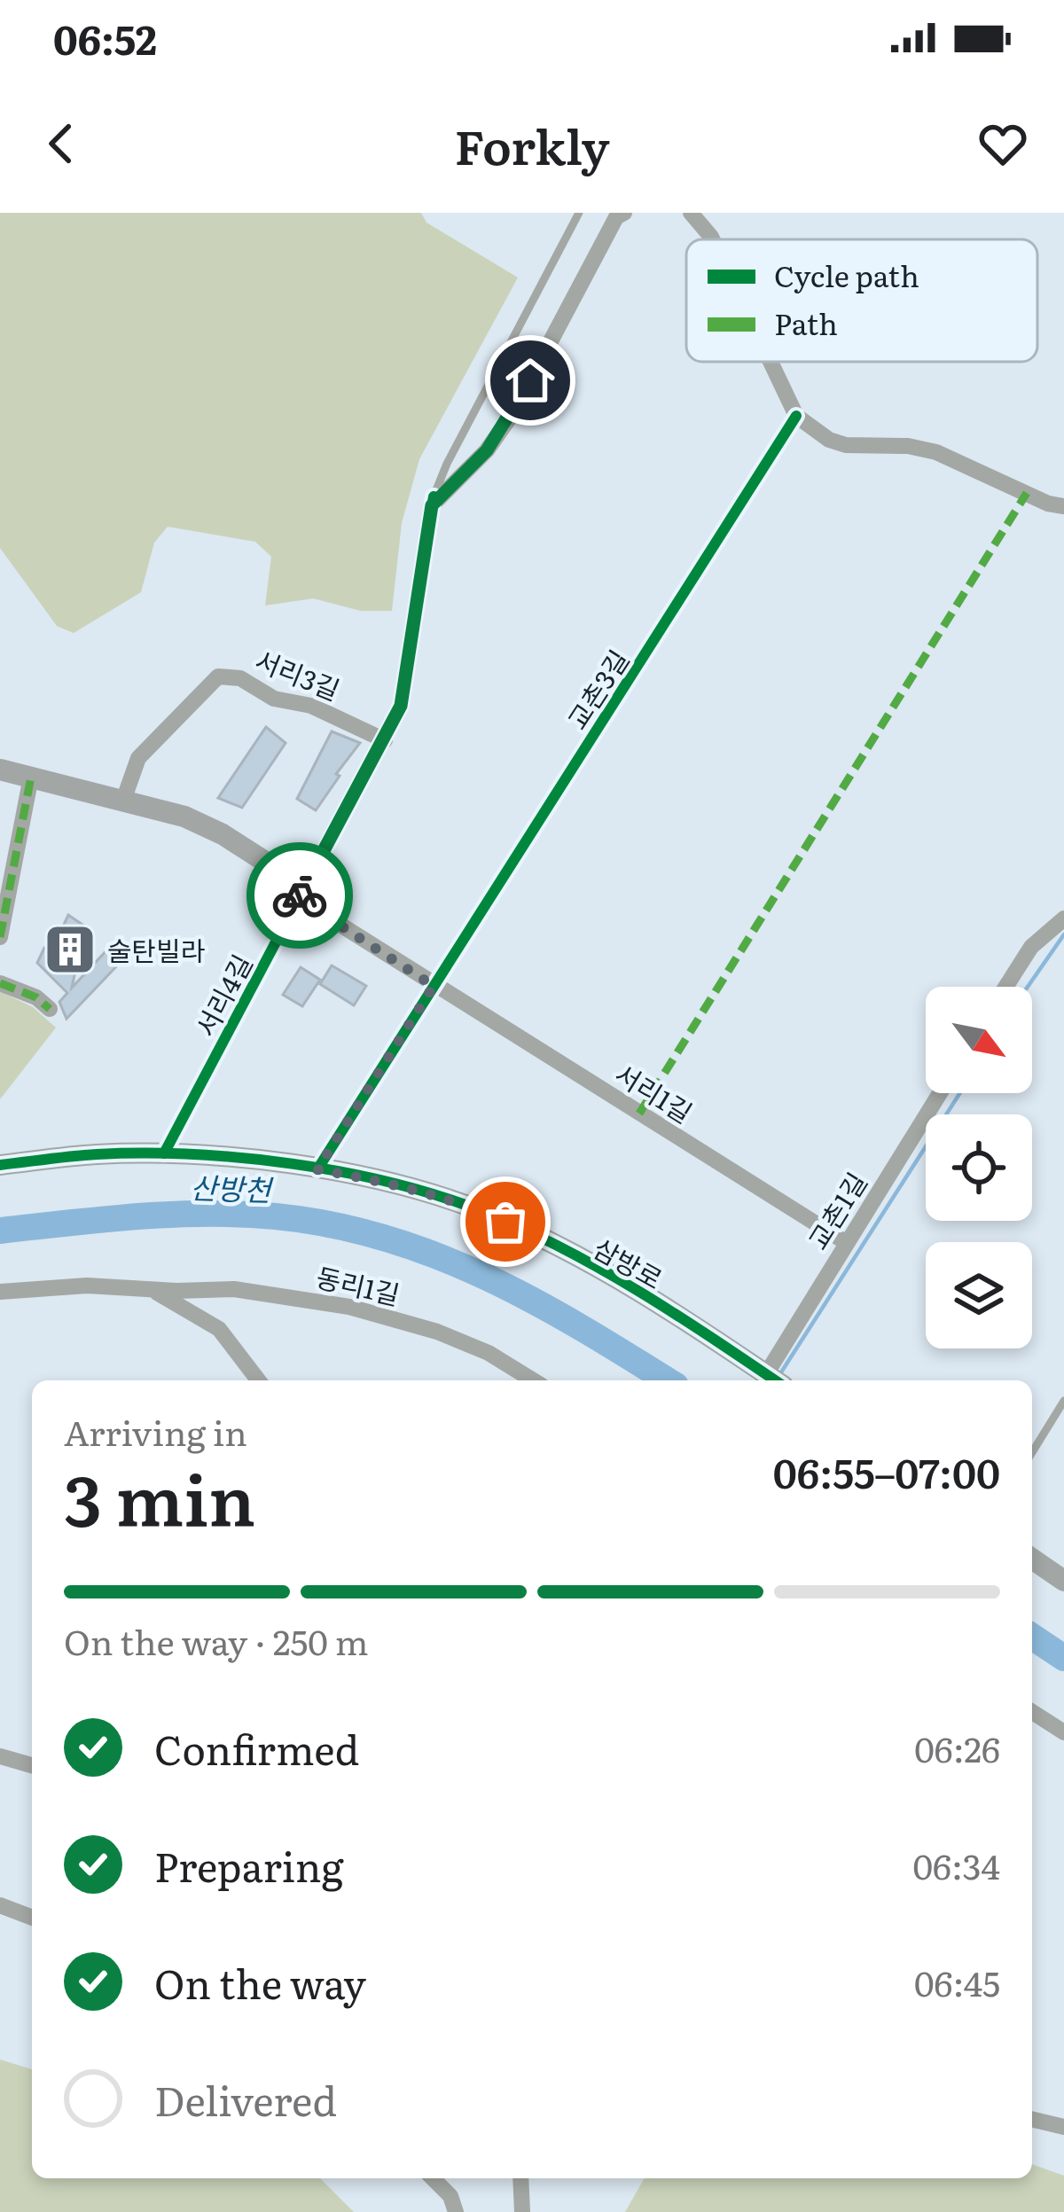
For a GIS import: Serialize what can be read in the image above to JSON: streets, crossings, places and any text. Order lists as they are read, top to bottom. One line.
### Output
{"streets":{"street":["서리3길","교촌3길","서리4길","서리1길","교촌1길","삼방로","동리1길"]},"crossings":[["서리3길","서리4길"],["서리3길","서리1길"],["교촌3길","서리1길"],["서리4길","서리1길"],["서리4길","삼방로"],["서리1길","교촌1길"],["교촌1길","삼방로"]],"water":["산방천"],"places":{"building":["술탄빌라"]},"legend":["Cycle path","Path"],"north":"bottom right","page":{"status":"06:52","header":"Forkly","heading":["3 min","Arriving in","06:55–07:00"],"bar":"On the way · 250 m","list":[["Confirmed","06:26"],["Preparing","06:34"],["On the way","06:45"],"Delivered"]}}
